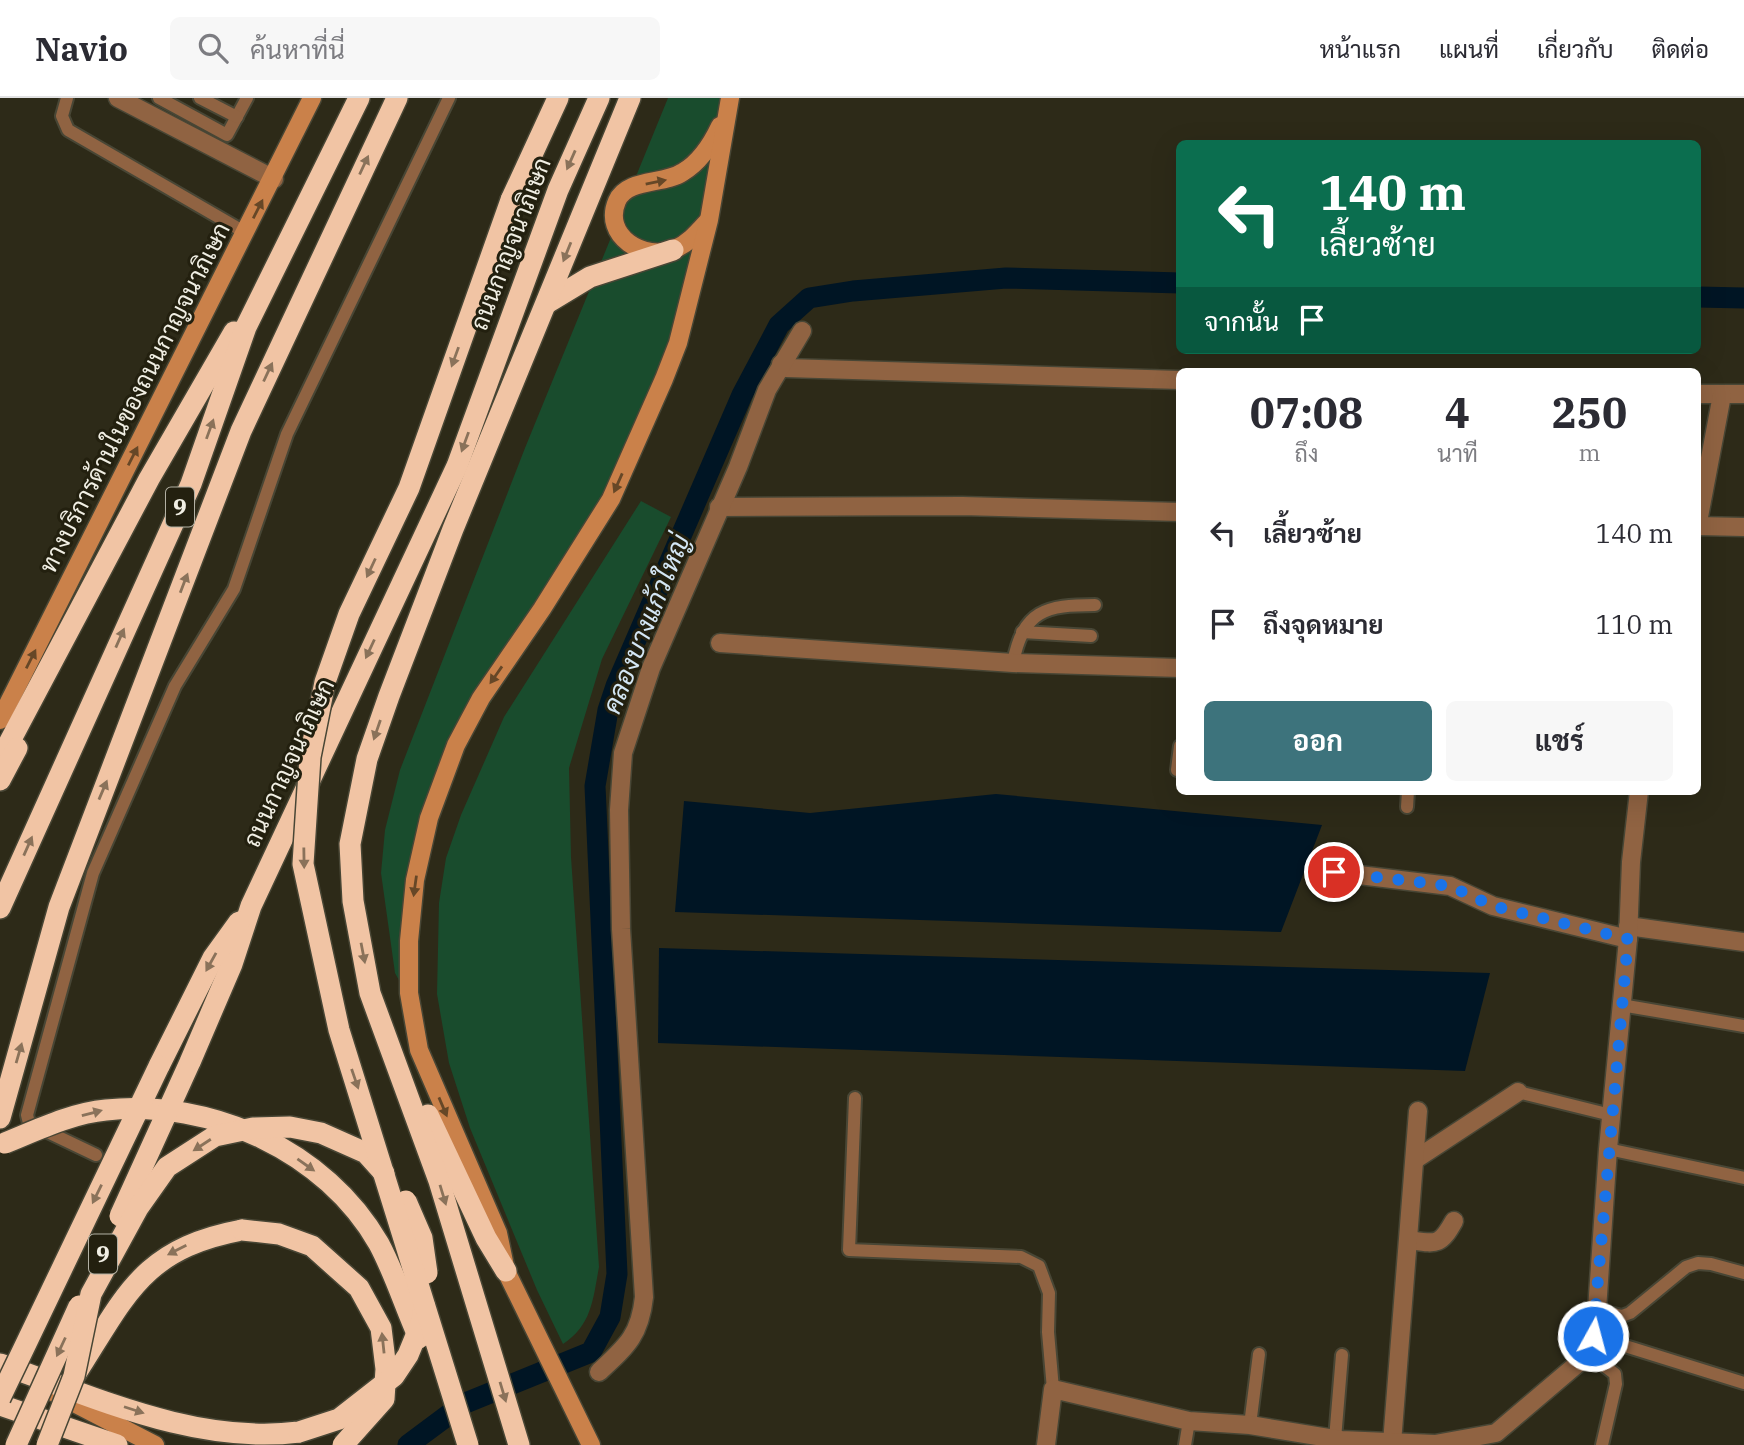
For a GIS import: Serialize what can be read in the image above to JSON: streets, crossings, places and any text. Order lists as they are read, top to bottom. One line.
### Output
{"streets":{"highway":["ถนนกาญจนาภิเษก","9"],"main road":["ทางบริการด้านในของถนนกาญจนาภิเษก"]},"one_way":["ทางบริการด้านในของถนนกาญจนาภิเษก"],"water":["คลองบางแก้วใหญ่"],"page":{"header":"Navio","search":"ค้นหาที่นี่","nav":["หน้าแรก","แผนที่","เกี่ยวกับ","ติดต่อ"],"turn":["140 m","เลี้ยวซ้าย"],"then":"จากนั้น","eta":["07:08","ถึง","4","นาที","250","m"],"list":[{"name":"เลี้ยวซ้าย","value":"140 m"},{"name":"ถึงจุดหมาย","value":"110 m"}],"buttons":["ออก","แชร์"]}}
